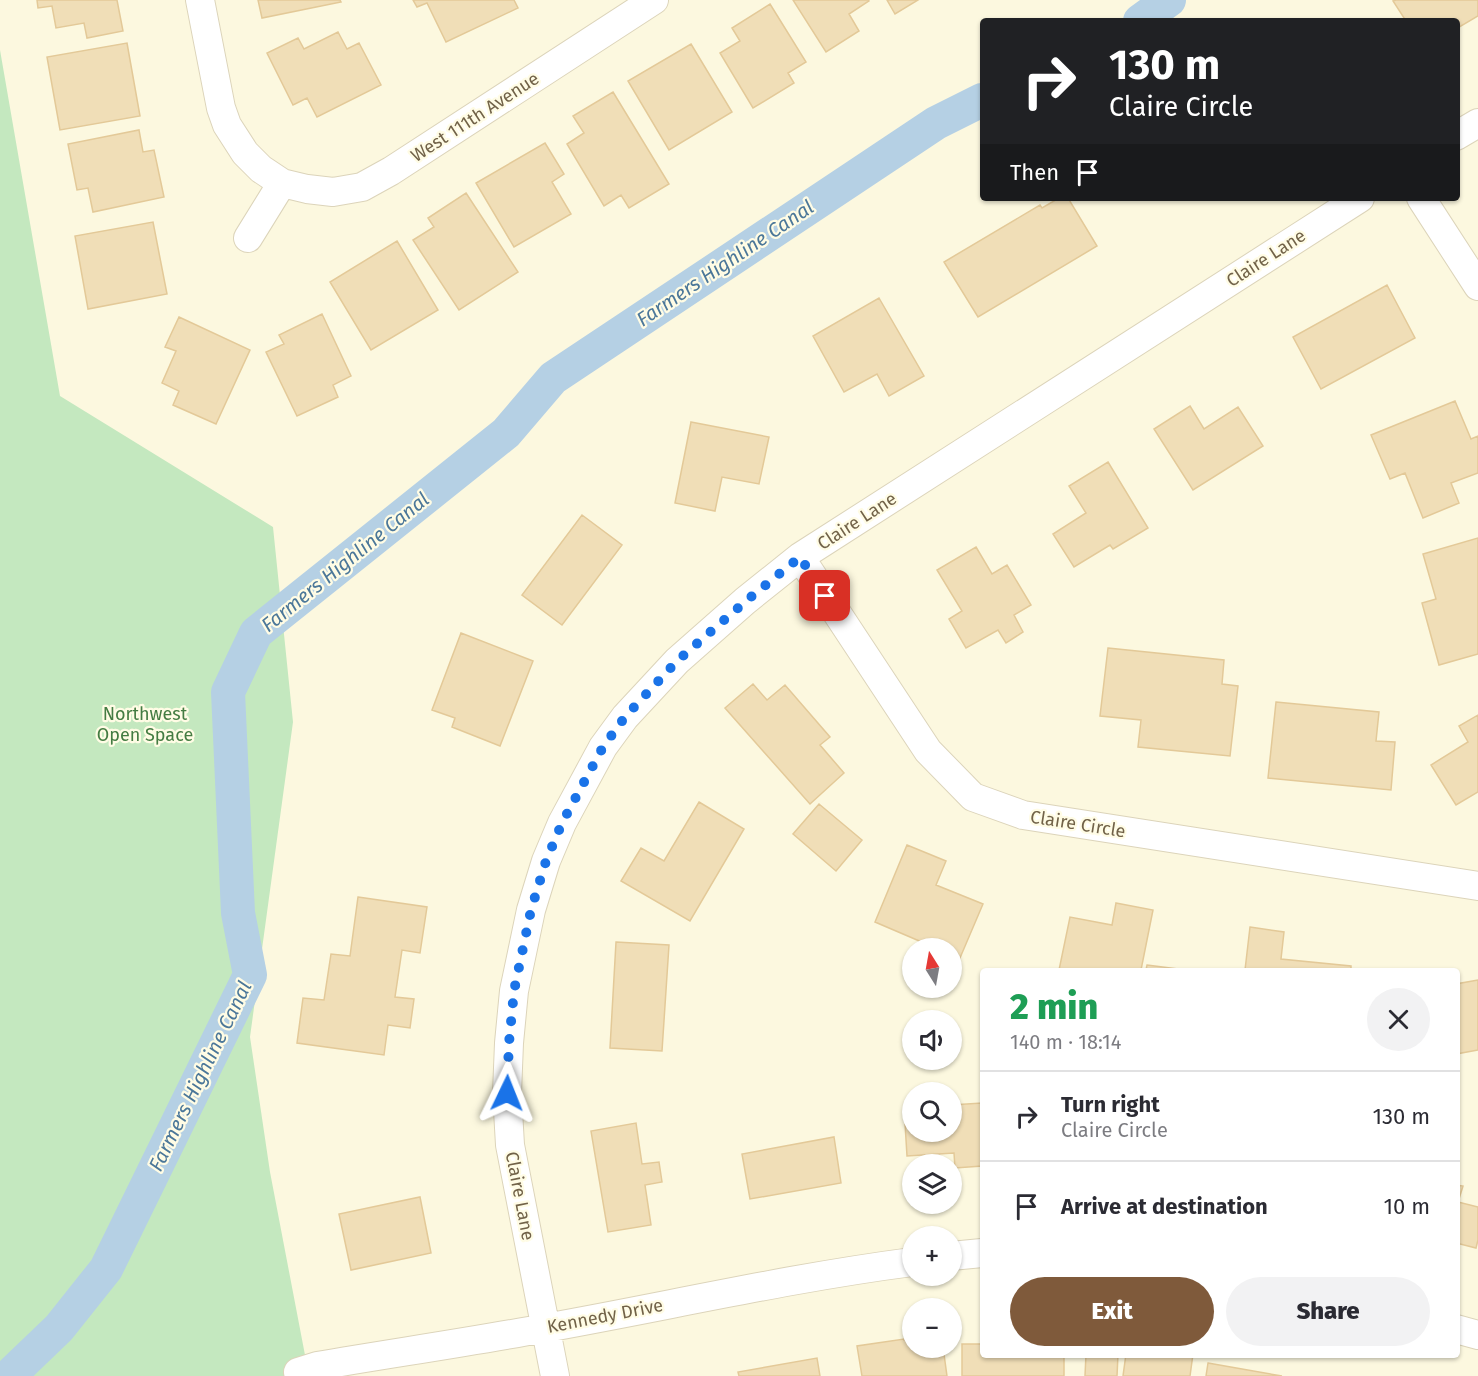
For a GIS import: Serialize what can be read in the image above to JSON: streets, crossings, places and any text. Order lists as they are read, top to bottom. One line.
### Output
{"streets":{"street":["West 111th Avenue","Claire Lane","Claire Circle","Kennedy Drive"]},"crossings":[["Claire Lane","Claire Circle"],["Claire Lane","Kennedy Drive"]],"water":["Farmers Highline Canal"],"parks":["Northwest Open Space"],"north":"top","page":{"turn":["130 m","Claire Circle"],"then":"Then","map_buttons":["+","−"],"heading":["2 min","140 m · 18:14"],"list":[{"name":"Turn right","note":"Claire Circle","value":"130 m"},{"name":"Arrive at destination","value":"10 m"}],"buttons":["Exit","Share"]}}
